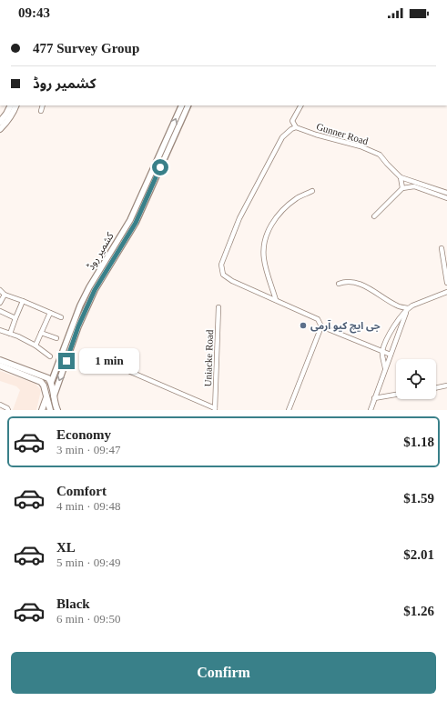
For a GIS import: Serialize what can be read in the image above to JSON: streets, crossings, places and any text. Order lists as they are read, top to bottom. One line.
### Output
{"streets":{"main road":["کشمیر روڈ"],"street":["Gunner Road","Uniacke Road"]},"places":["جی ایچ کیو آرمی"],"page":{"status":"09:43","banner":["477 Survey Group","کشمیر روڈ"],"bubble":"1 min","list":[{"name":"Economy","note":"3 min · 09:47","value":"$1.18"},{"name":"Comfort","note":"4 min · 09:48","value":"$1.59"},{"name":"XL","note":"5 min · 09:49","value":"$2.01"},{"name":"Black","note":"6 min · 09:50","value":"$1.26"}],"buttons":"Confirm"}}
